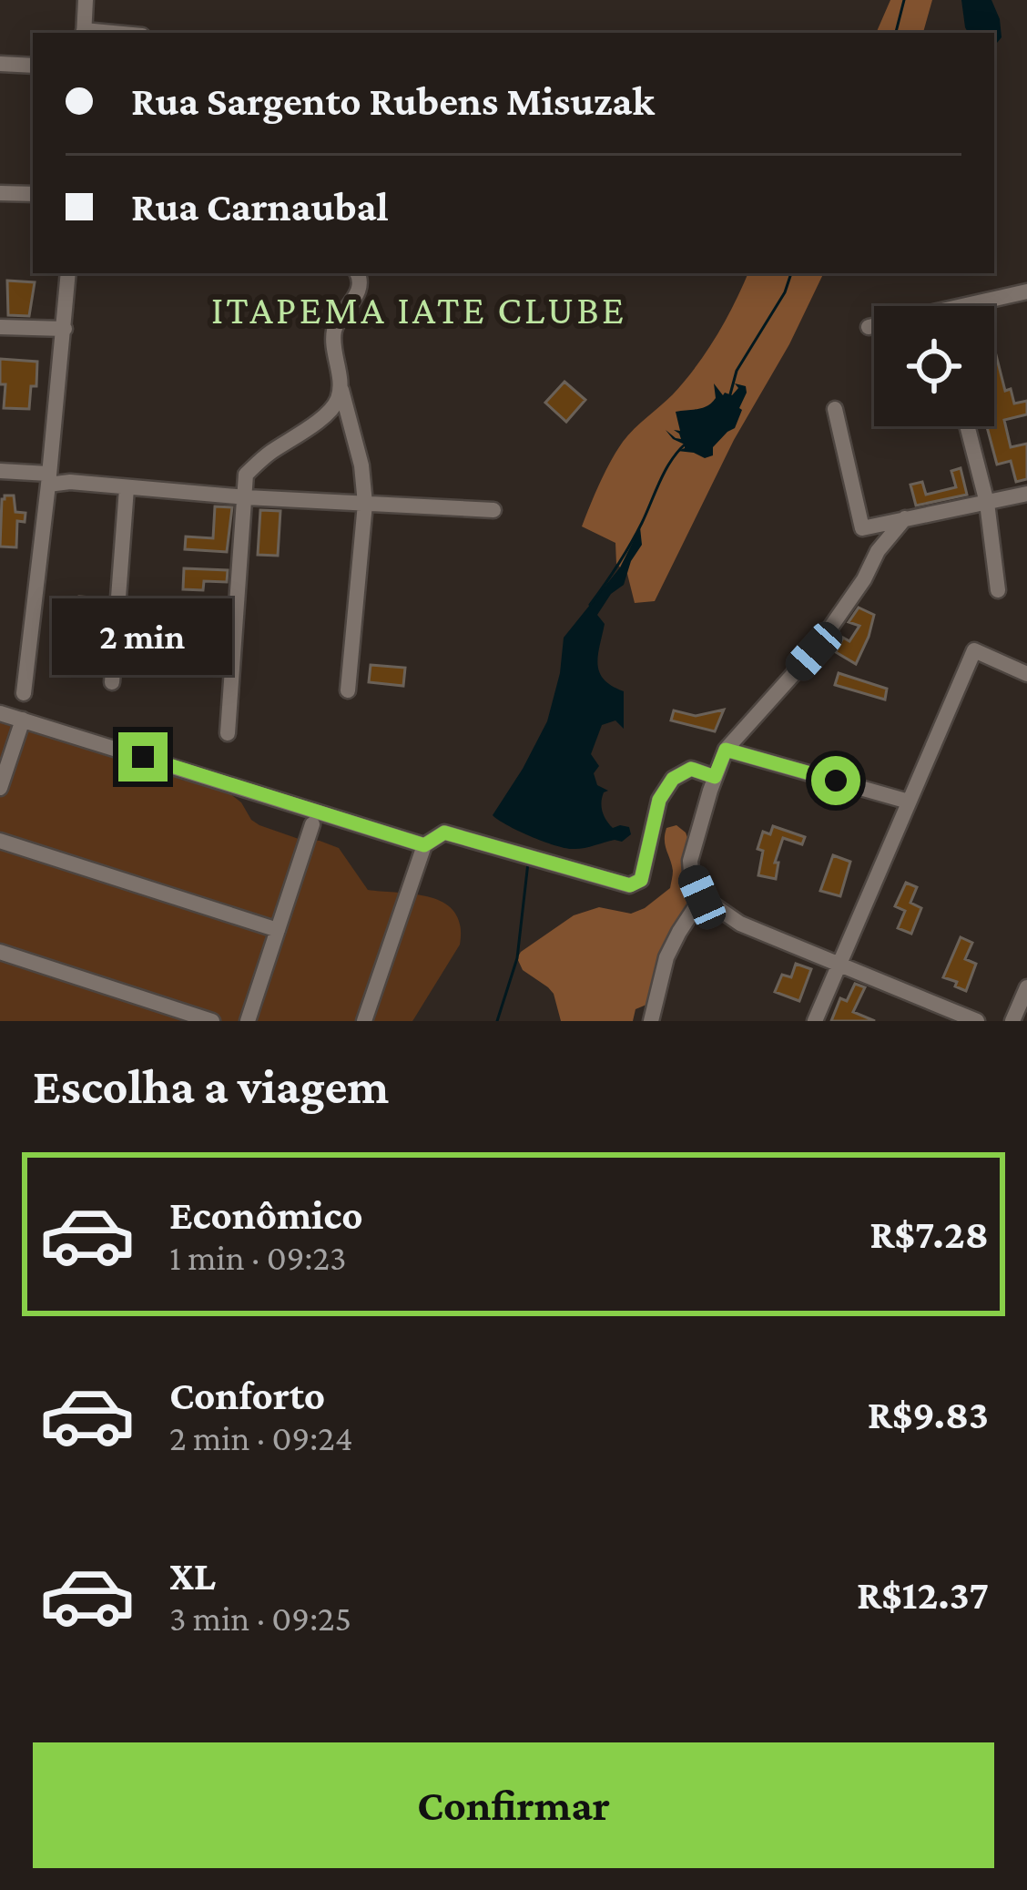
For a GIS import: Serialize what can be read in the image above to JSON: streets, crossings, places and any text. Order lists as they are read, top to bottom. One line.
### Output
{"districts":["ITAPEMA IATE CLUBE"],"page":{"banner":["Rua Sargento Rubens Misuzak","Rua Carnaubal"],"bubble":"2 min","heading":"Escolha a viagem","list":[{"name":"Econômico","note":"1 min · 09:23","value":"R$7.28"},{"name":"Conforto","note":"2 min · 09:24","value":"R$9.83"},{"name":"XL","note":"3 min · 09:25","value":"R$12.37"}],"buttons":"Confirmar"}}
